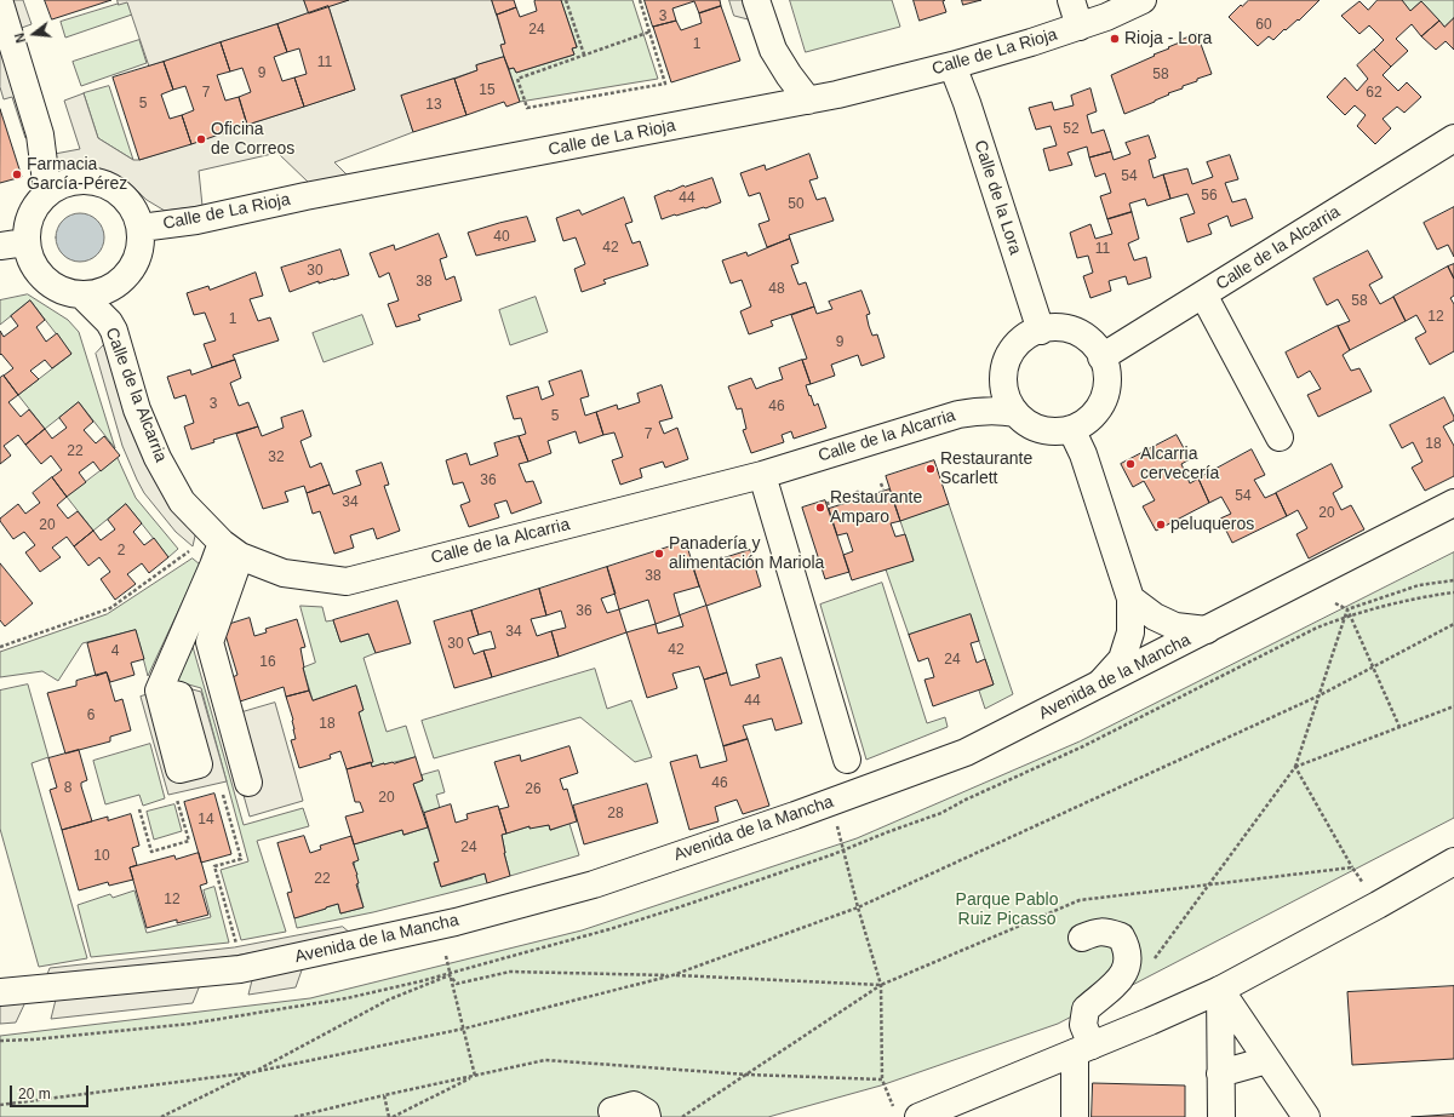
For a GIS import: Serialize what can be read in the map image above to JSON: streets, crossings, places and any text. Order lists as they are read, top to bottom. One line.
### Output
{"streets":{"street":["Calle de La Rioja","Calle de la Lora","Calle de la Alcarria","Avenida de la Mancha"]},"crossings":[["Calle de La Rioja","Calle de la Lora"],["Calle de La Rioja","Calle de la Alcarria"],["Calle de la Lora","Calle de la Alcarria"]],"parks":["Parque Pablo Ruiz Picasso"],"places":["Rioja - Lora","Oficina de Correos","Farmacia García-Pérez","Alcarria cervecería","Restaurante Scarlett","Restaurante Amparo","peluqueros","Panadería y alimentación Mariola"],"house_numbers":["3","60","24","1","11","9","58","15","7","62","5","13","52","54","56","44","50","40","42","11","30","38","48","58","12","1","9","3","46","5","7","18","22","32","36","54","34","20","20","2","38","36","34","30","42","4","24","16","44","6","18","46","8","26","20","28","14","24","10","22","12"],"scale_bar":"20 m","north":"left"}
